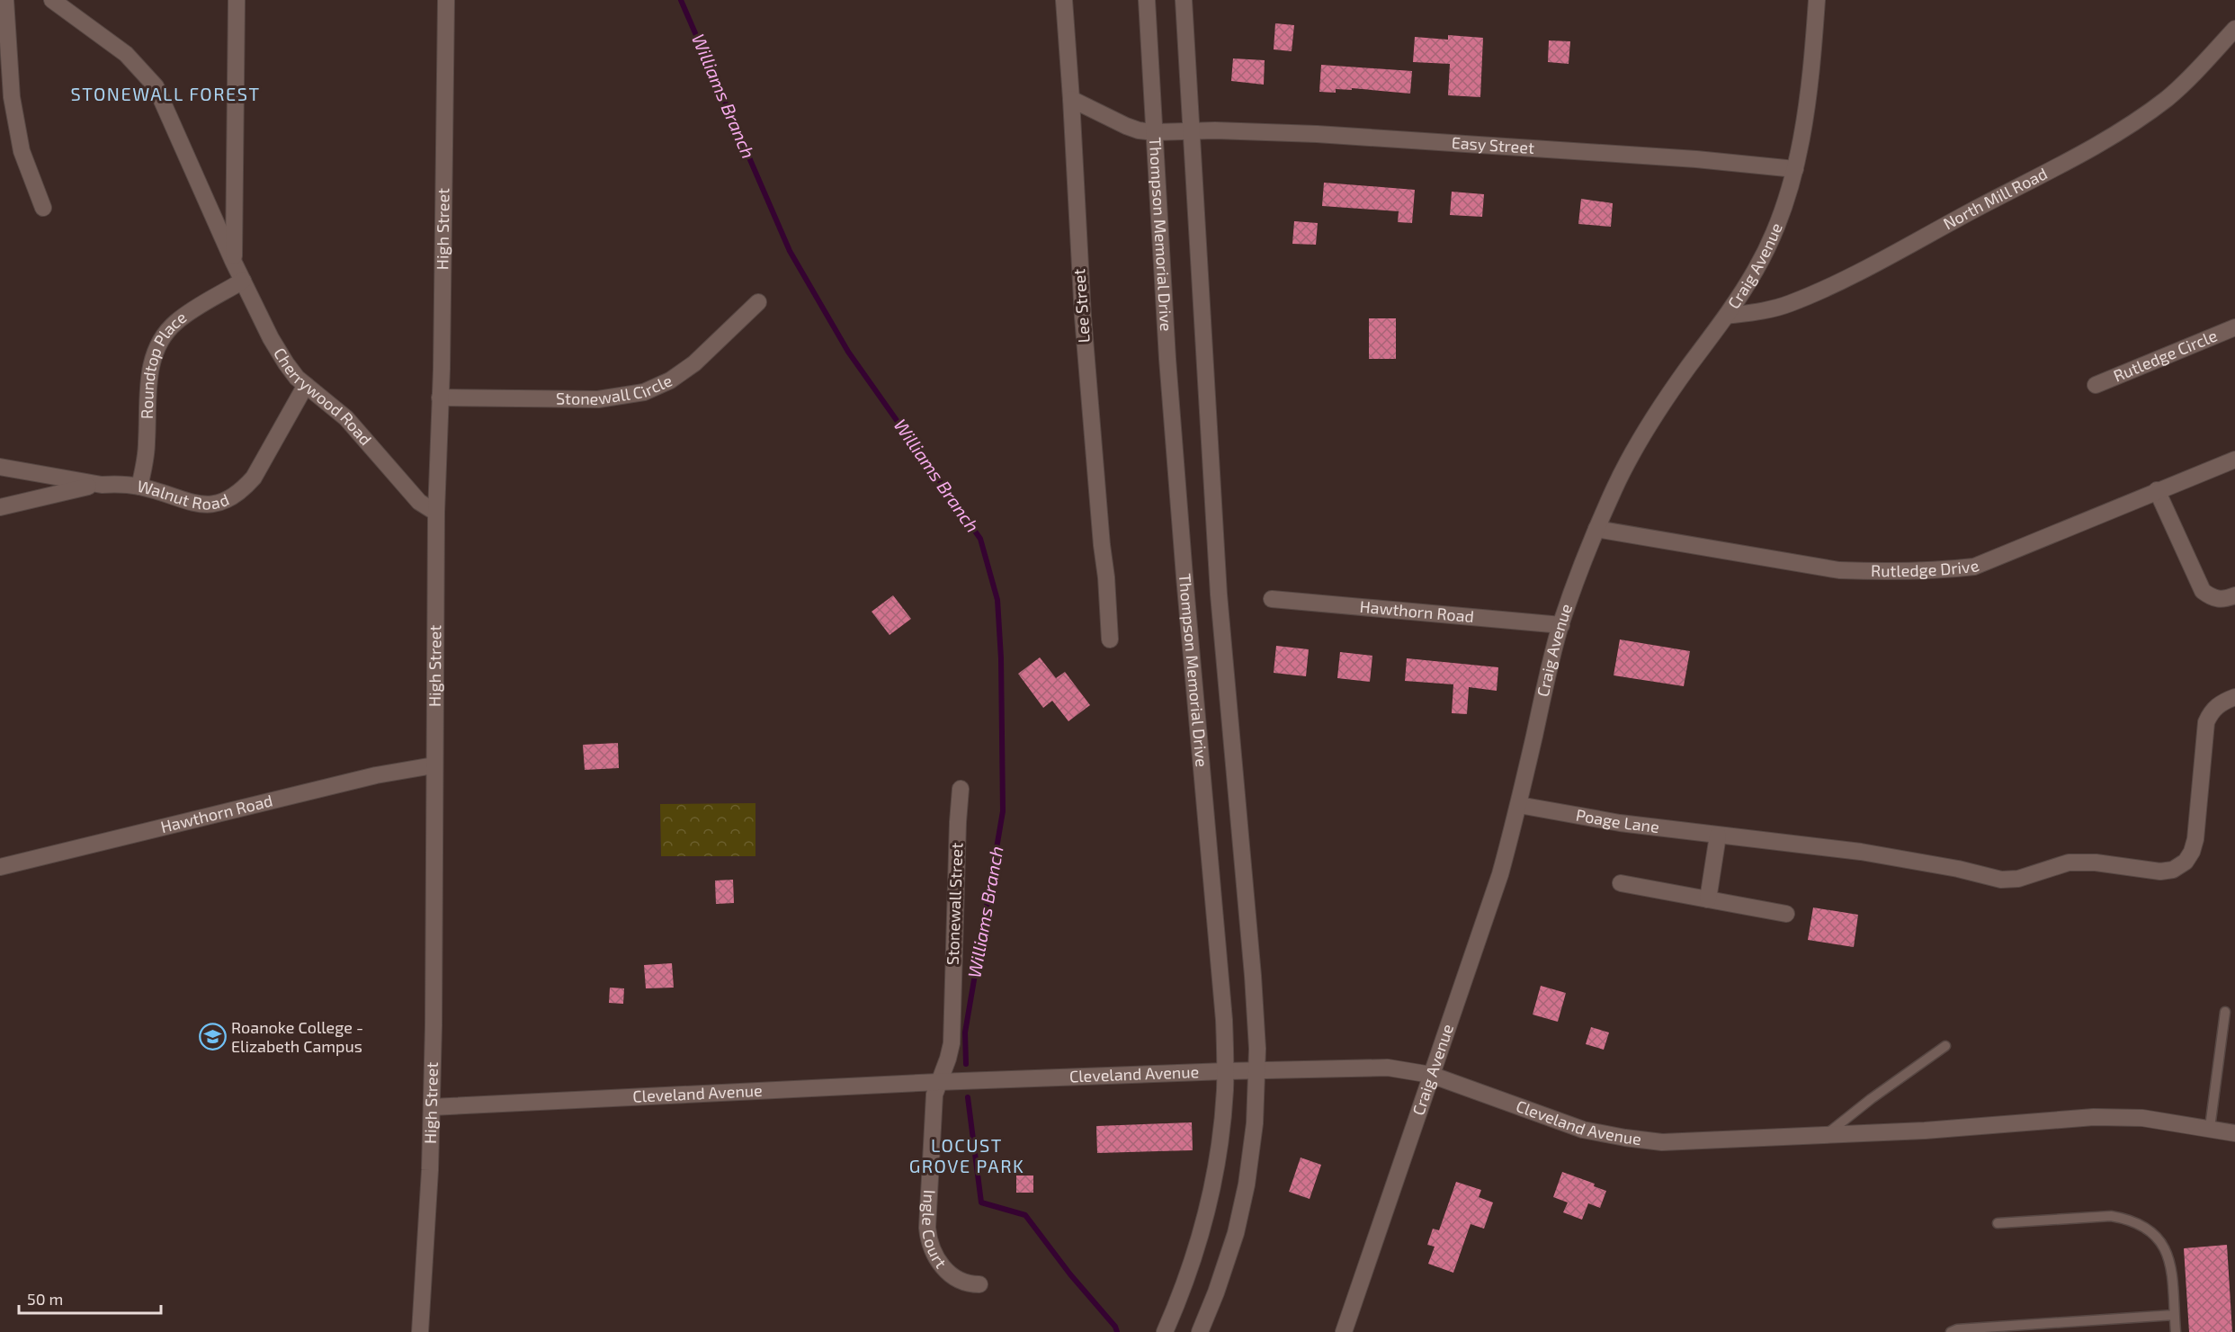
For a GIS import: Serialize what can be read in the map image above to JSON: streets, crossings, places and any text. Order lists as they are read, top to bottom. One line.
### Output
{"streets":{"street":["Easy Street","North Mill Road","High Street","Thompson Memorial Drive","Craig Avenue","Lee Street","Rutledge Circle","Roundtop Place","Stonewall Circle","Cherrywood Road","Walnut Road","Rutledge Drive","Hawthorn Road","Poage Lane","Stonewall Street","Cleveland Avenue","Ingle Court"]},"crossings":[["Easy Street","Thompson Memorial Drive"],["Easy Street","Craig Avenue"],["North Mill Road","Craig Avenue"],["High Street","Stonewall Circle"],["High Street","Cherrywood Road"],["High Street","Hawthorn Road"],["High Street","Cleveland Avenue"],["Thompson Memorial Drive","Cleveland Avenue"],["Craig Avenue","Rutledge Drive"],["Craig Avenue","Hawthorn Road"],["Craig Avenue","Poage Lane"],["Craig Avenue","Cleveland Avenue"],["Roundtop Place","Cherrywood Road"],["Roundtop Place","Walnut Road"],["Cherrywood Road","Walnut Road"],["Stonewall Street","Cleveland Avenue"],["Stonewall Street","Ingle Court"],["Cleveland Avenue","Ingle Court"]],"districts":["STONEWALL FOREST","LOCUST GROVE PARK"],"water":["Williams Branch"],"places":{"school or university":["Roanoke College - Elizabeth Campus"]},"scale_bar":"50 m"}
